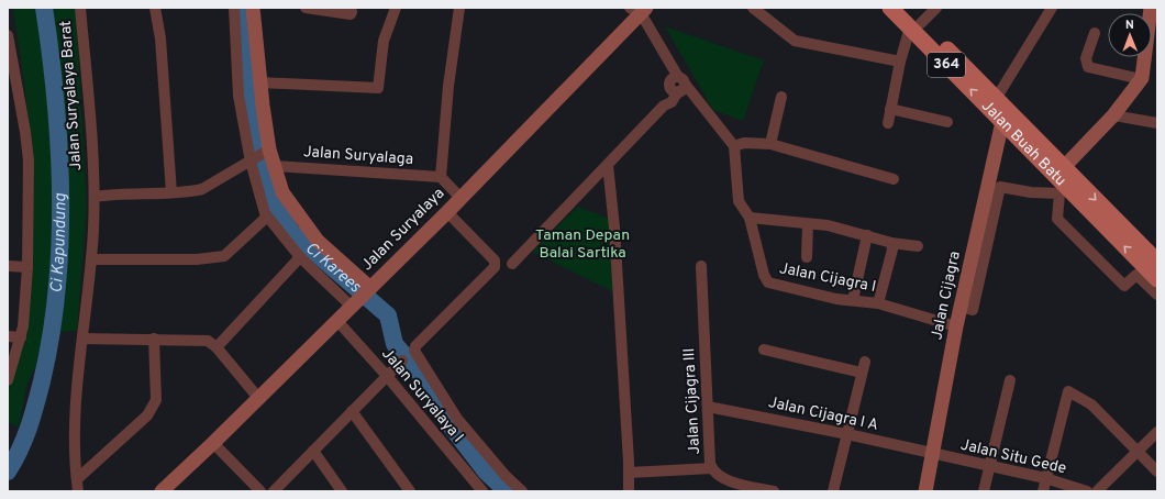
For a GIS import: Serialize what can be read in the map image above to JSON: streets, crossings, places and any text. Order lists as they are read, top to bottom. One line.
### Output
{"streets":{"main road":["364","Jalan Buah Batu"],"street":["Jalan Suryalaya Barat","Jalan Suryalaga","Jalan Suryalaya","Jalan Cijagra I","Jalan Cijagra","Jalan Suryalaya I","Jalan Cijagra III","Jalan Cijagra I A","Jalan Situ Gede"]},"crossings":[["Jalan Buah Batu","Jalan Cijagra"],["Jalan Suryalaya","Jalan Suryalaya I"],["Jalan Cijagra I","Jalan Cijagra"],["Jalan Cijagra","Jalan Cijagra I A"],["Jalan Cijagra","Jalan Situ Gede"],["Jalan Cijagra III","Jalan Cijagra I A"],["Jalan Cijagra I A","Jalan Situ Gede"]],"water":["Ci Kapundung","Ci Karees"],"parks":["Taman Depan Balai Sartika"],"north":"top"}
